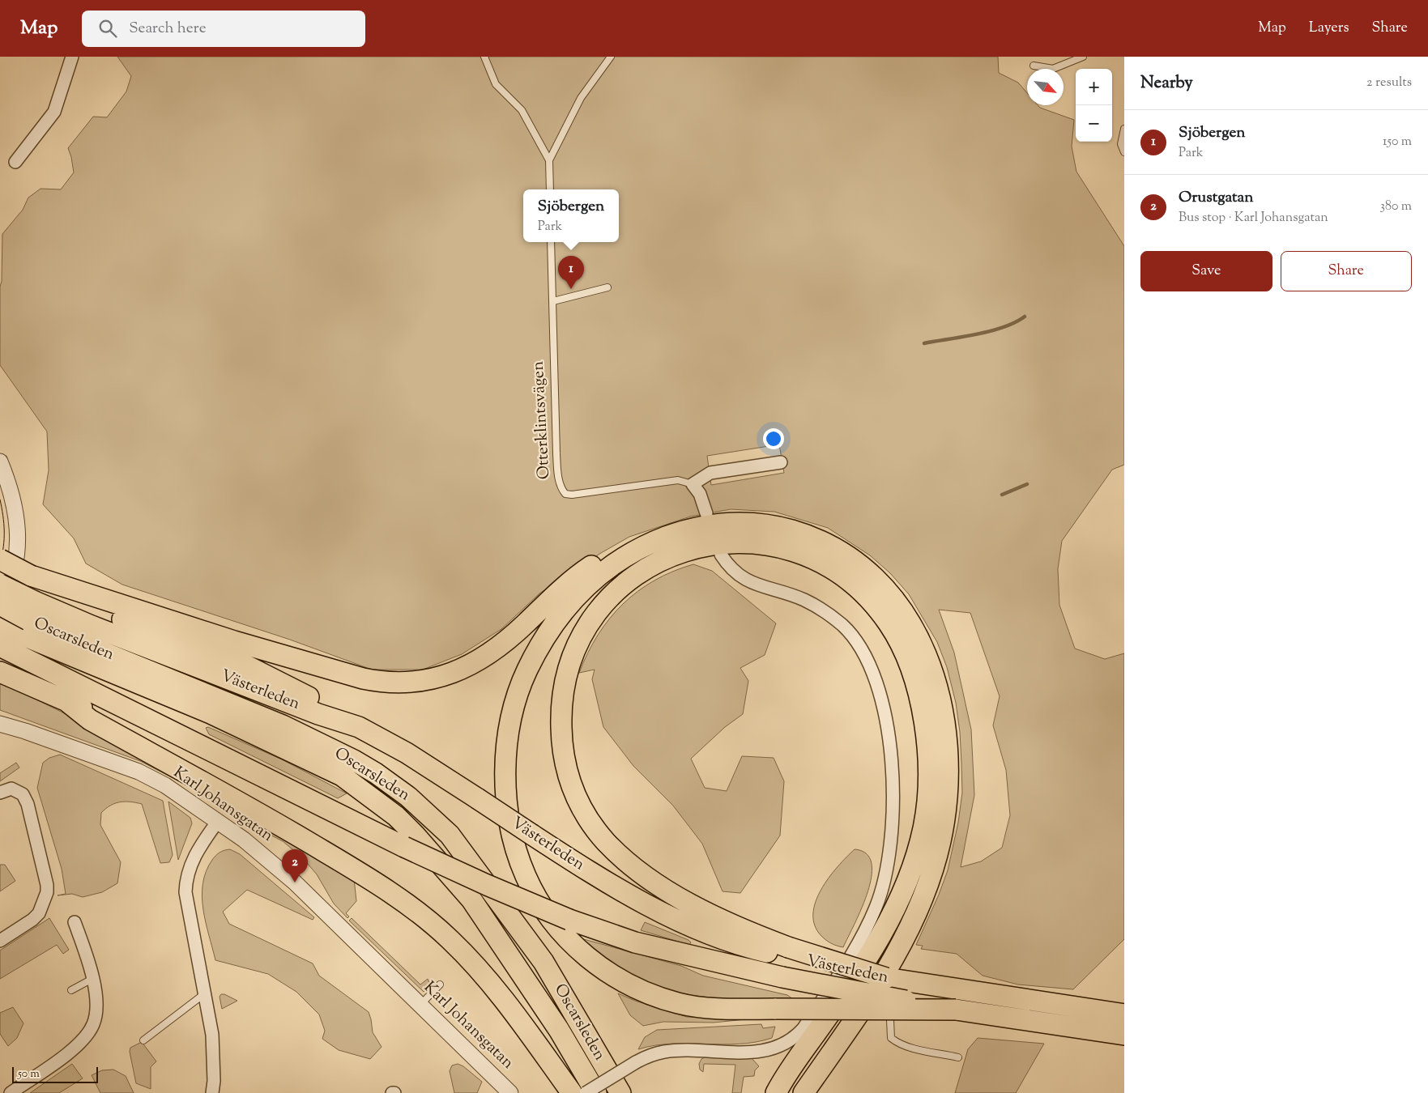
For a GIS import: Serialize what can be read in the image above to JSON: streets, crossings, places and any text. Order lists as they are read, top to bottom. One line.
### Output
{"streets":{"highway":["Oscarsleden","Västerleden"],"street":["Karl Johansgatan"],"lane":["Otterklintsvägen"]},"crossings":[["Oscarsleden","Västerleden"]],"scale_bar":"50 m","north":"bottom right","page":{"header":"Map","search":"Search here","nav":["Map","Layers","Share"],"heading":["Nearby","2 results"],"map_buttons":["+","−"],"list":[{"mark":"1","name":"Sjöbergen","note":"Park","value":"150 m"},{"mark":"2","name":"Orustgatan","note":"Bus stop · Karl Johansgatan","value":"380 m"}],"popup":["Sjöbergen","Park"],"buttons":["Save","Share"],"pins":["1","2"],"scale":"50 m"}}
